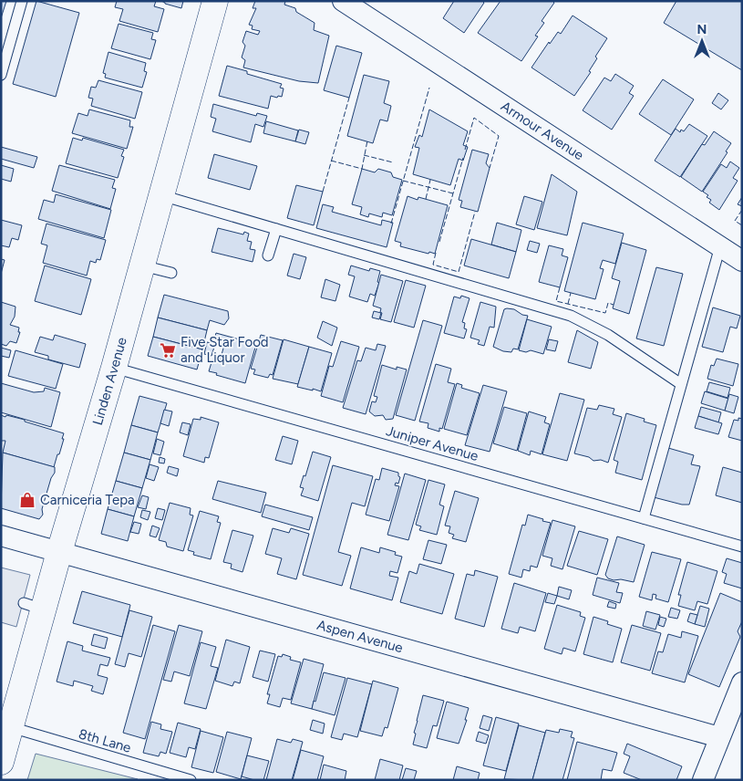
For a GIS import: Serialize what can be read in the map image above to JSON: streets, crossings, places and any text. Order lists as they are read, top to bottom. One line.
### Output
{"streets":{"street":["Armour Avenue","Linden Avenue","Aspen Avenue"],"lane":["Juniper Avenue","8th Lane"]},"crossings":[["Linden Avenue","Juniper Avenue"],["Linden Avenue","Aspen Avenue"],["Linden Avenue","8th Lane"]],"places":{"supermarket":["Five Star Food and Liquor"],"shop":["Carniceria Tepa"]},"north":"top"}
